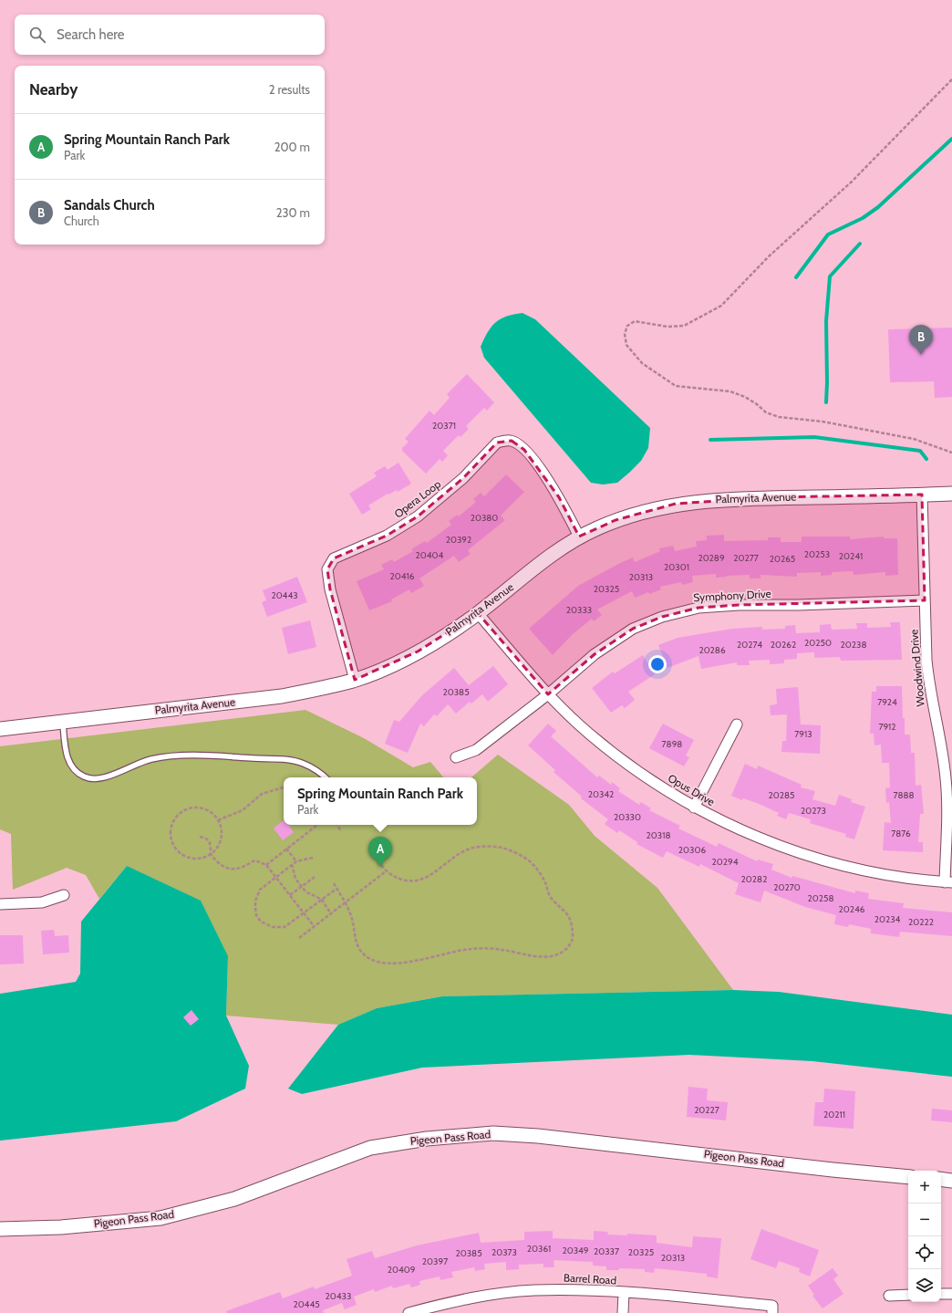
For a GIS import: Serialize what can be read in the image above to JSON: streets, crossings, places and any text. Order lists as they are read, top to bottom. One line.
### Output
{"streets":{"street":["Palmyrita Avenue","Opera Loop","Symphony Drive","Woodwind Drive","Opus Drive","Pigeon Pass Road","Barrel Road"]},"crossings":[["Palmyrita Avenue","Opera Loop"],["Palmyrita Avenue","Woodwind Drive"],["Palmyrita Avenue","Opus Drive"],["Symphony Drive","Woodwind Drive"],["Symphony Drive","Opus Drive"],["Woodwind Drive","Opus Drive"]],"house_numbers":["20371","20380","20392","20253","20404","20241","20289","20277","20265","20301","20416","20313","20325","20443","20333","20250","20274","20262","20238","20286","20385","7924","7912","7913","7898","20342","20285","7888","20273","20330","7876","20318","20306","20294","20282","20270","20258","20246","20234","20222","20227","20211","20361","20349","20337","20373","20325","20385","20313","20397","20409","20433","20445"],"page":{"search":"Search here","heading":["Nearby","2 results"],"list":[{"mark":"A","name":"Spring Mountain Ranch Park","note":"Park","value":"200 m"},{"mark":"B","name":"Sandals Church","note":"Church","value":"230 m"}],"pins":["B","A"],"popup":["Spring Mountain Ranch Park","Park"],"map_buttons":["+","−"]}}
